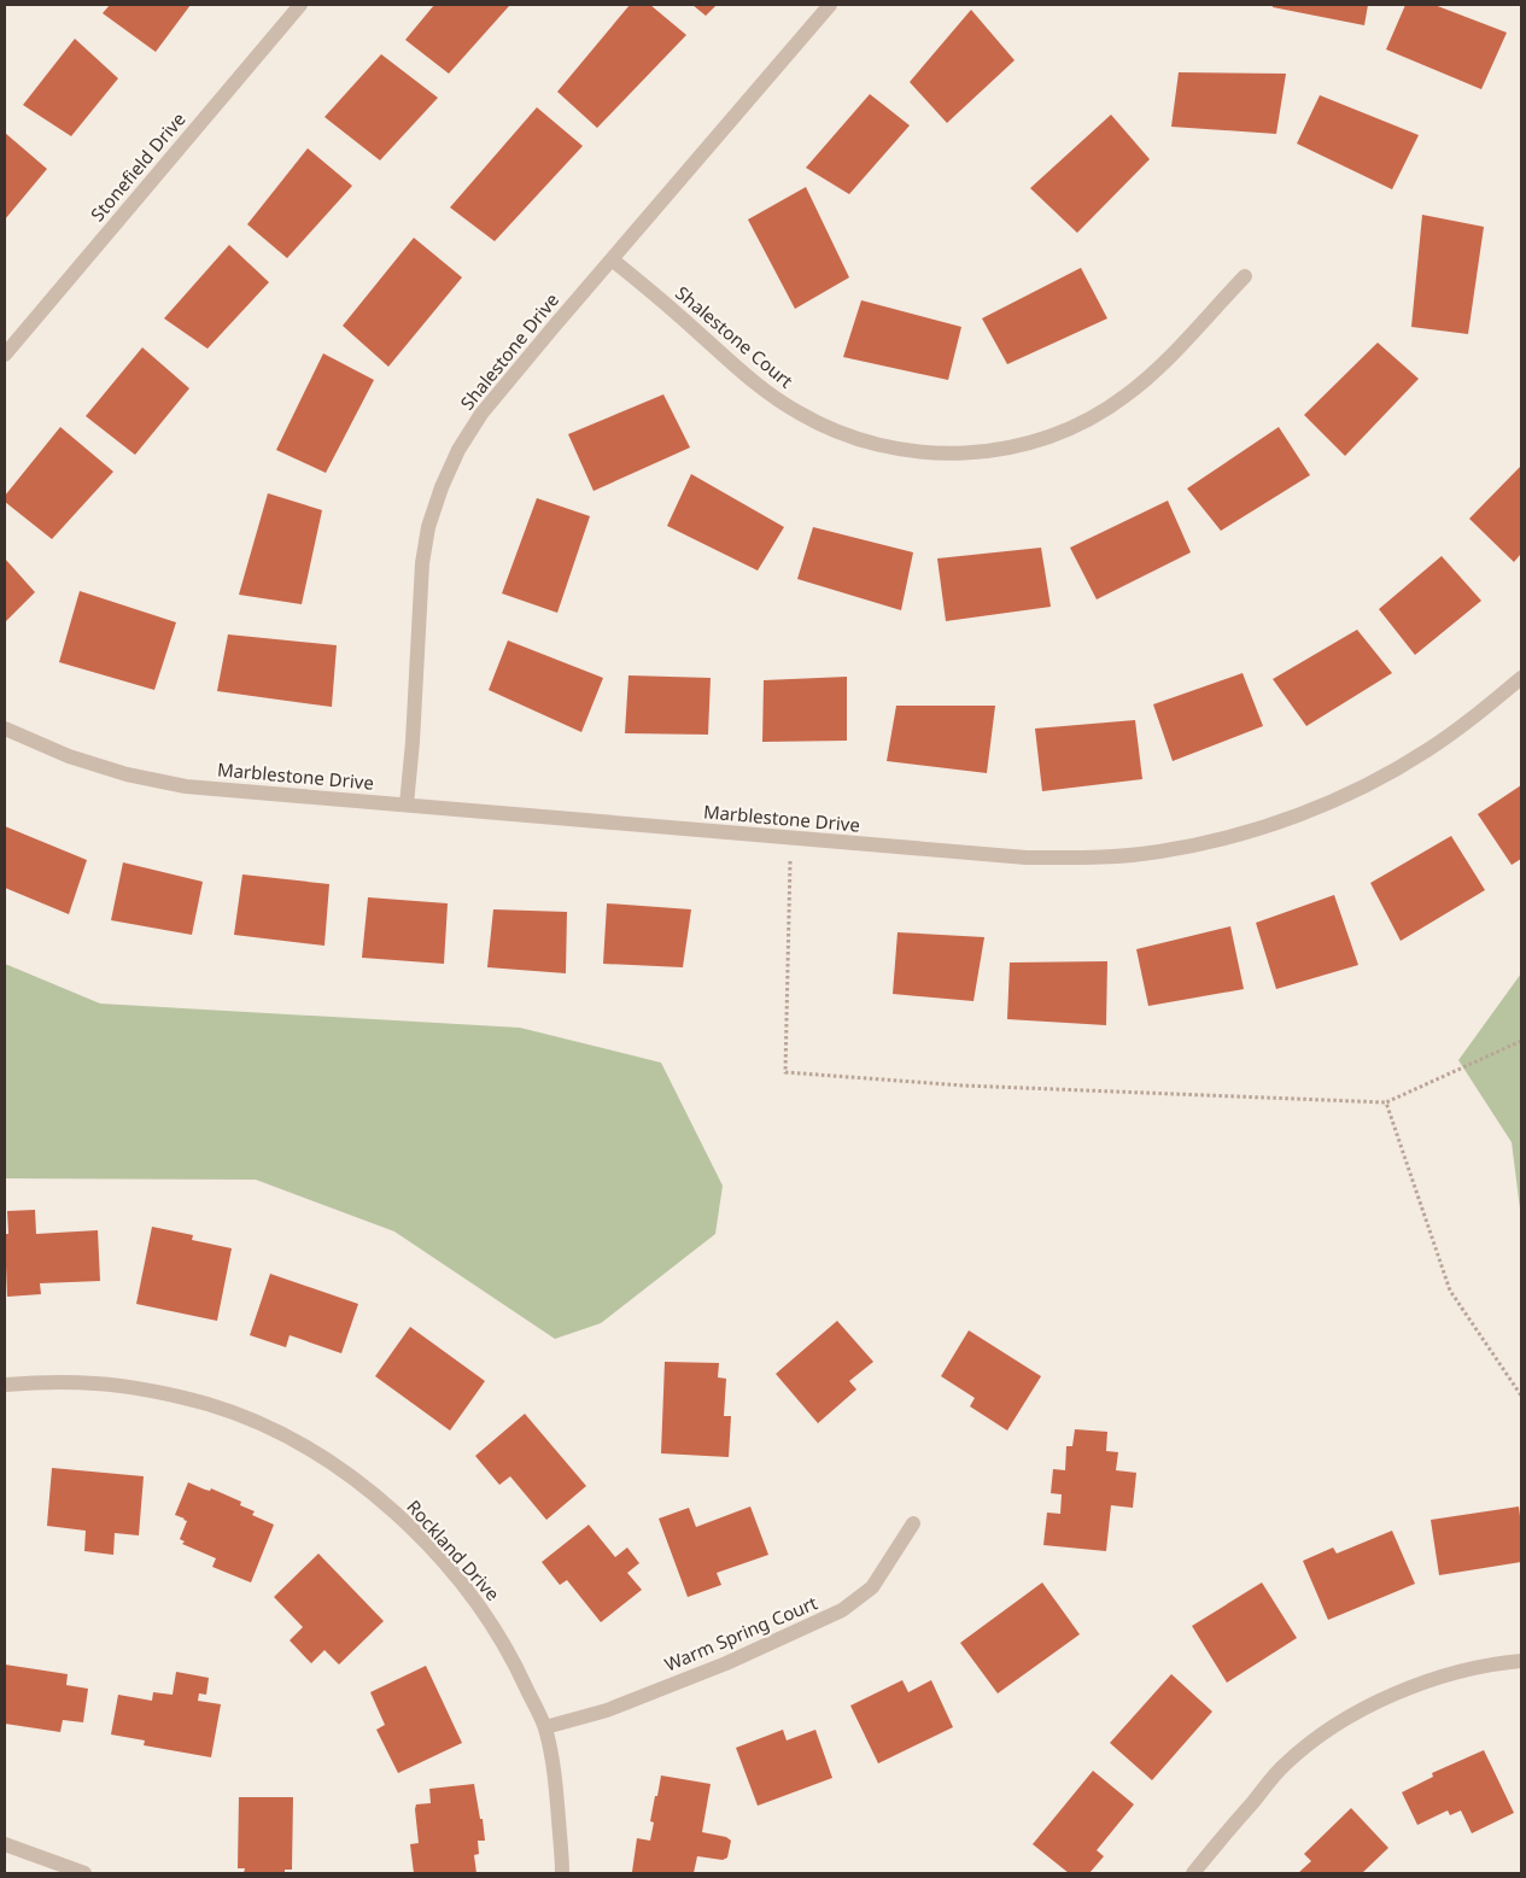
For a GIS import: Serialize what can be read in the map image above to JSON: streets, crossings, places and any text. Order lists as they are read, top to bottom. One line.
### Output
{"streets":{"street":["Stonefield Drive","Shalestone Court","Shalestone Drive","Marblestone Drive","Rockland Drive","Warm Spring Court"]},"crossings":[["Shalestone Court","Shalestone Drive"],["Shalestone Drive","Marblestone Drive"],["Rockland Drive","Warm Spring Court"]]}
